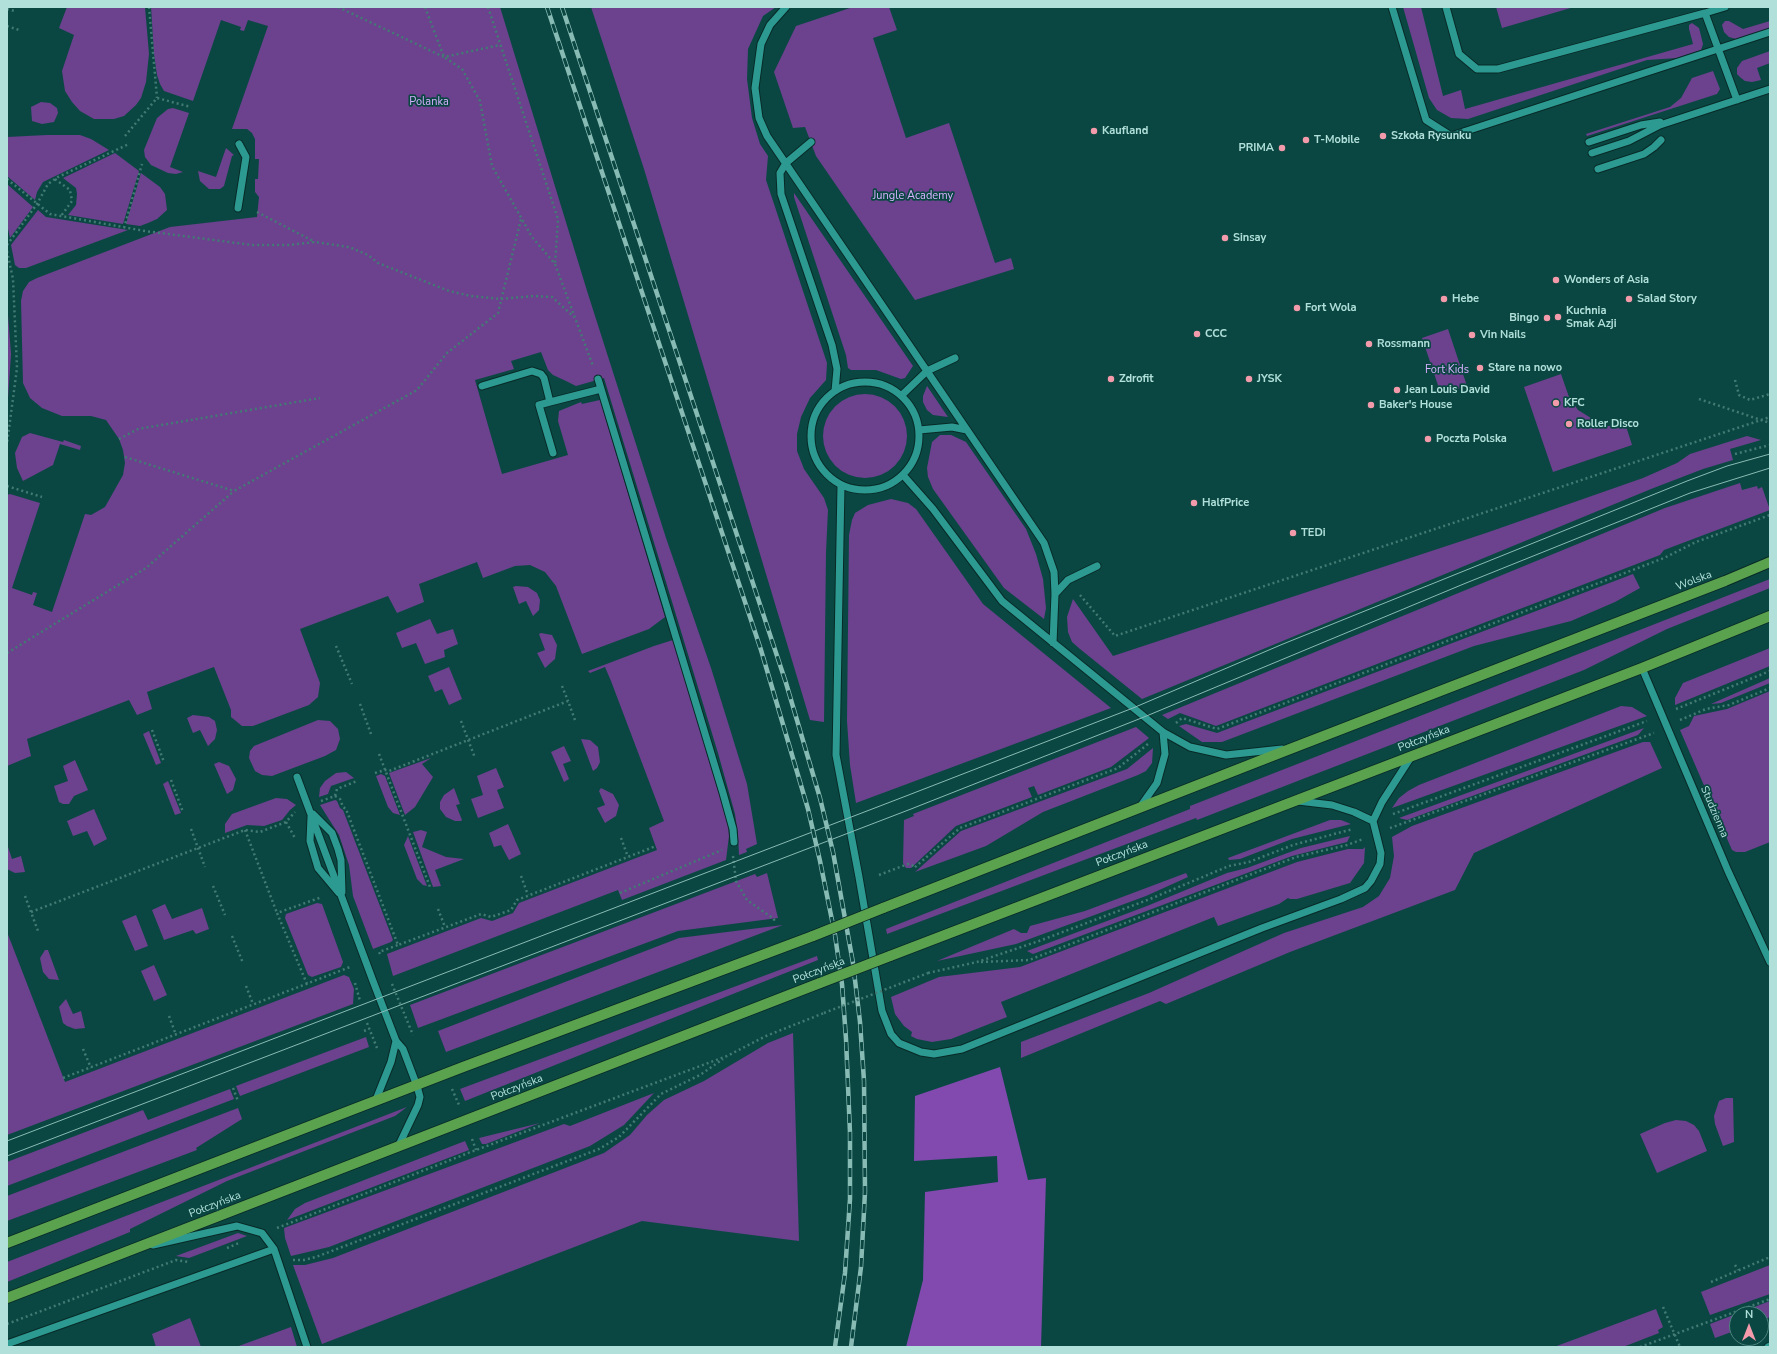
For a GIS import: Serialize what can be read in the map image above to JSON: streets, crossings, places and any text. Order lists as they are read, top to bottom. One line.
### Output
{"streets":{"main road":["Wolska","Połczyńska"],"street":["Studzienna"]},"crossings":[["Połczyńska","Studzienna"]],"parks":["Polanka","Jungle Academy","Fort Kids"],"places":["Kaufland","Szkoła Rysunku","T-Mobile","PRIMA","Sinsay","Wonders of Asia","Hebe","Salad Story","Fort Wola","Kuchnia Smak Azji","Bingo","CCC","Vin Nails","Rossmann","Stare na nowo","Zdrofit","JYSK","Jean Louis David","KFC","Baker's House","Roller Disco","Poczta Polska","HalfPrice","TEDi"],"north":"top"}
